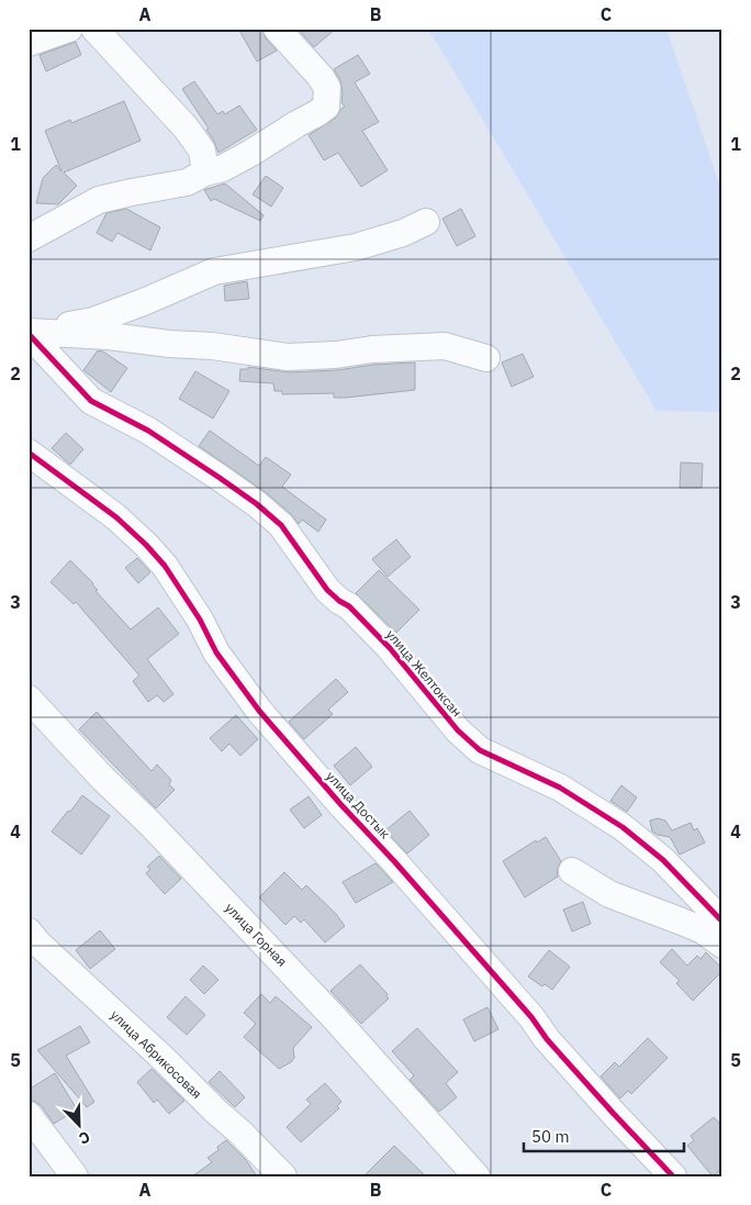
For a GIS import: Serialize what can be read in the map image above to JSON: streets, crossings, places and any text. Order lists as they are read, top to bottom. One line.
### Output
{"streets":{"street":["улица Желтоксан","улица Достык","улица Горная","улица Абрикосовая"]},"scale_bar":"50 m","north":"bottom right","grid":{"columns":["A","B","C"],"rows":["1","2","3","4","5"]}}
